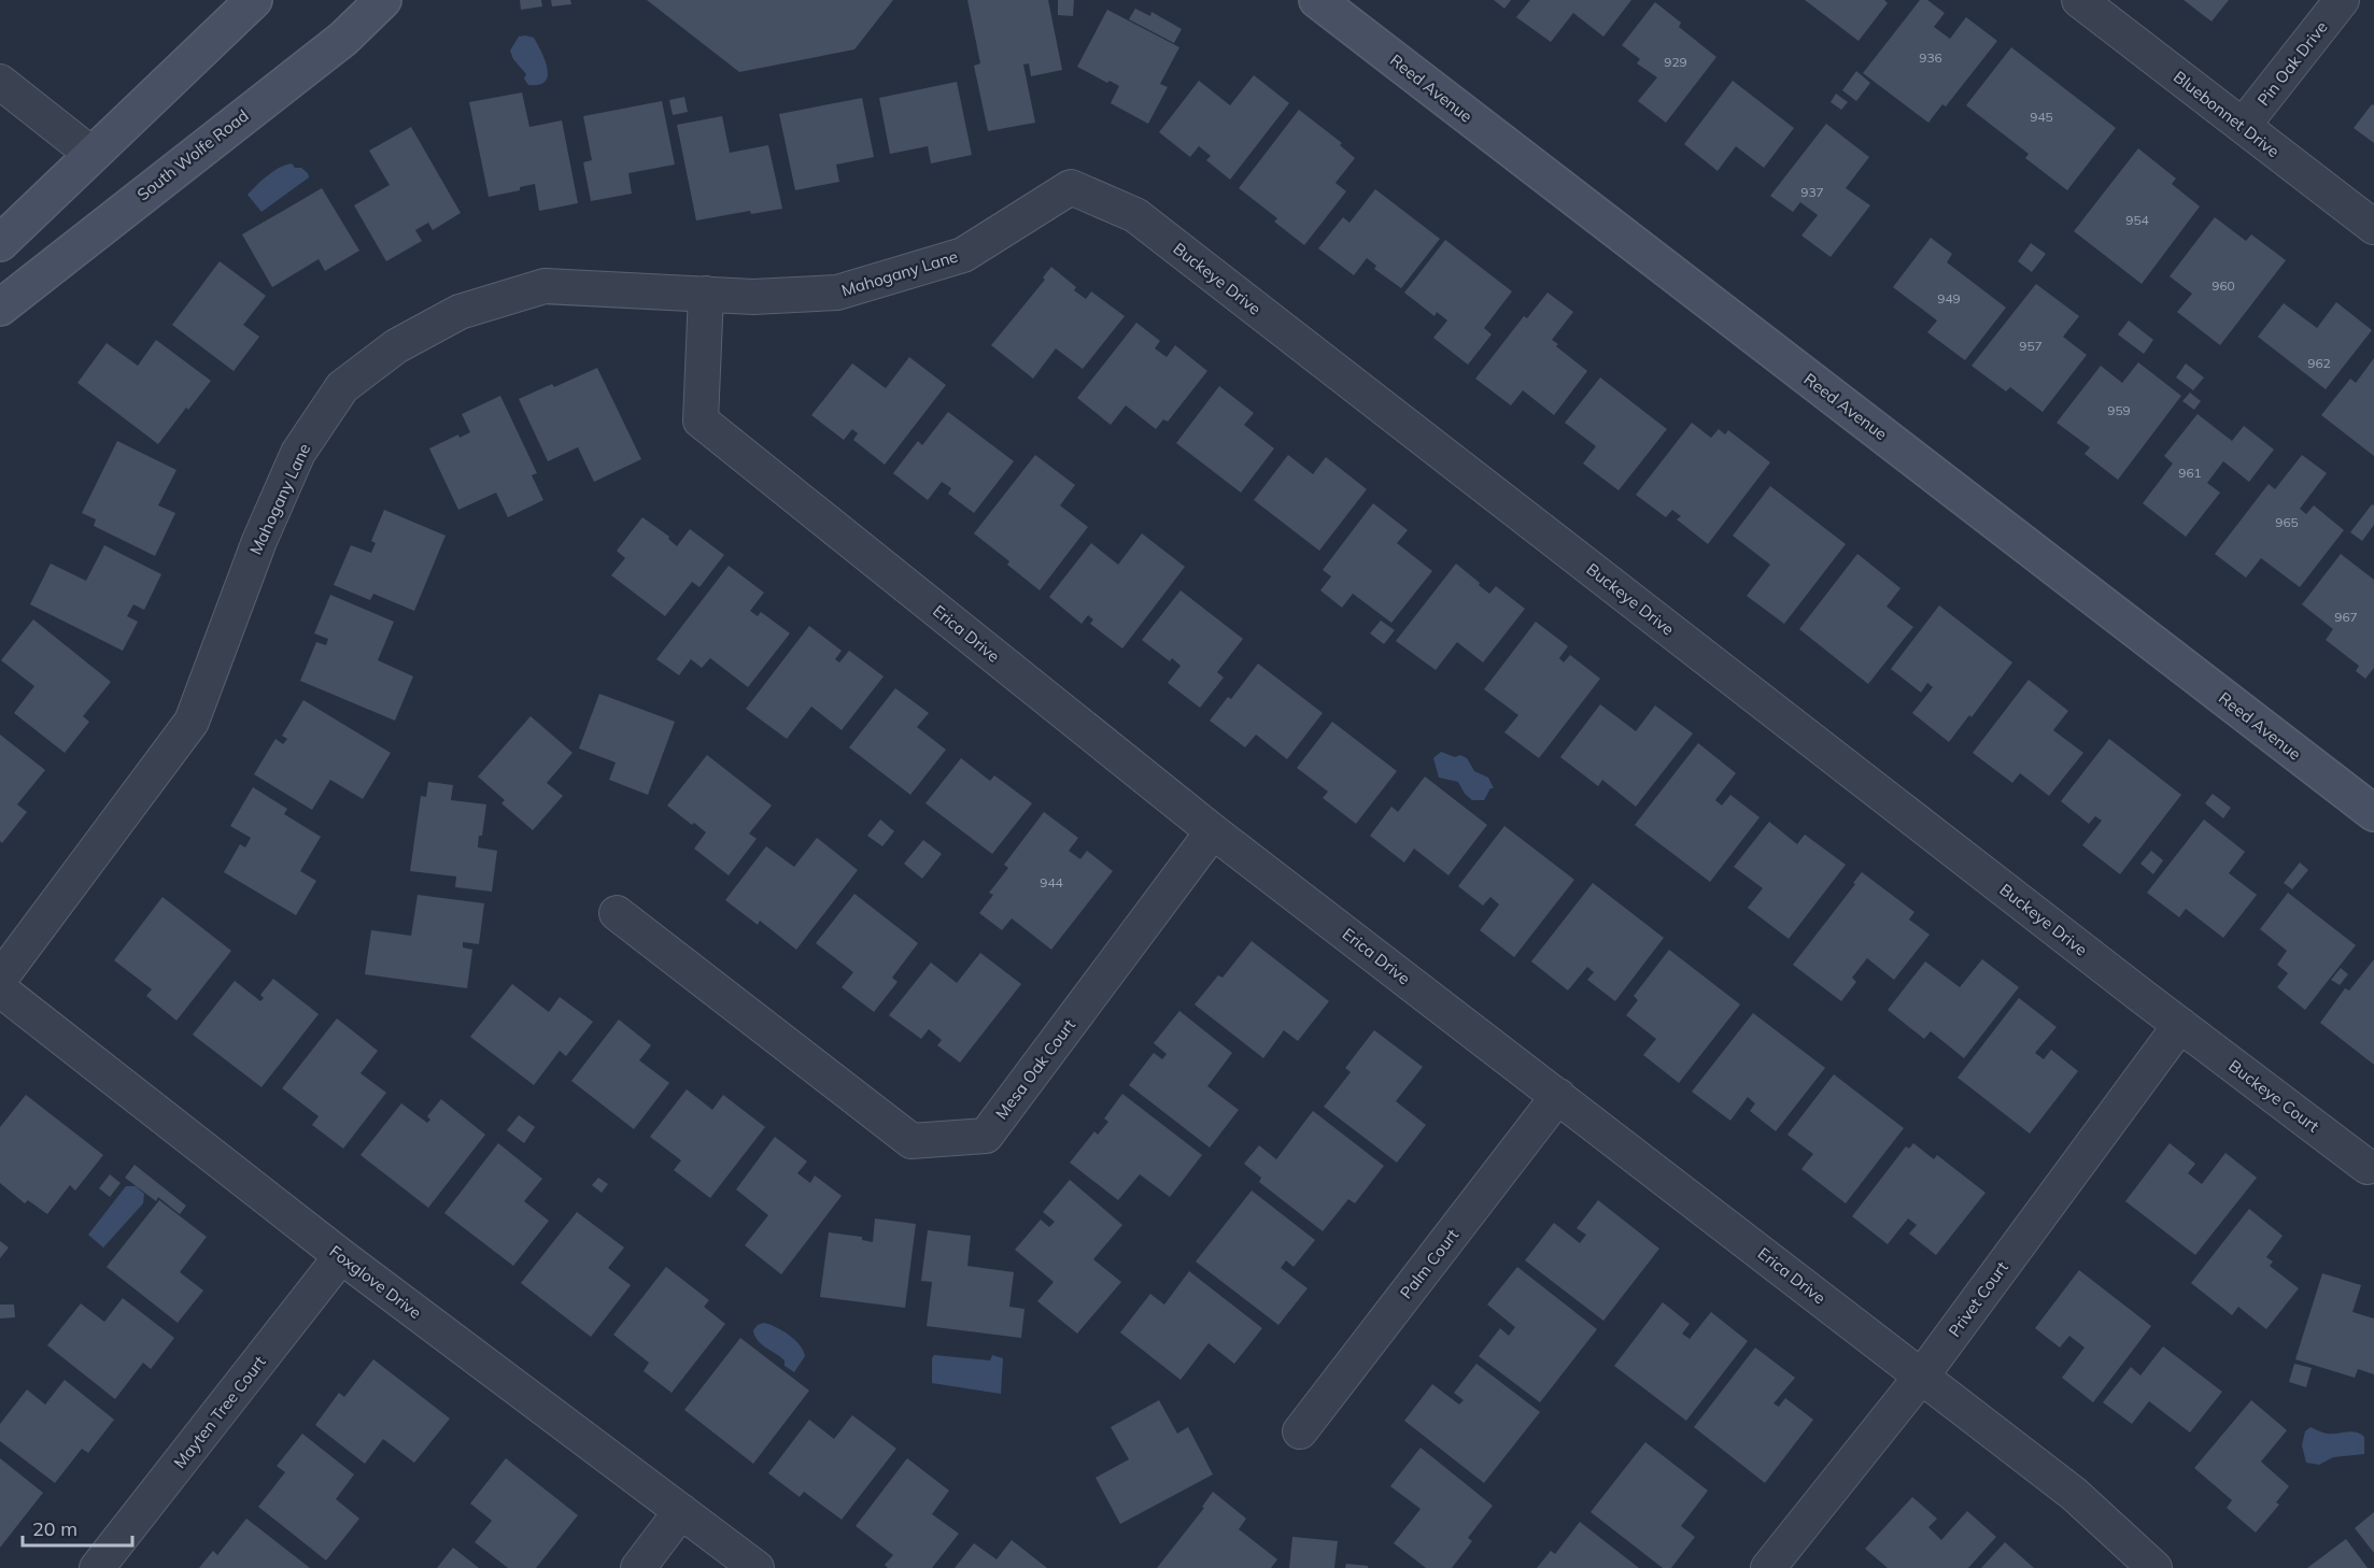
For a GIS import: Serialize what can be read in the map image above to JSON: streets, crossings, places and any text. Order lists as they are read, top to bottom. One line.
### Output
{"streets":{"main road":["Reed Avenue","South Wolfe Road"],"street":["Pin Oak Drive","Bluebonnet Drive","Mahogany Lane","Buckeye Drive","Erica Drive","Mesa Oak Court","Buckeye Court","Palm Court","Foxglove Drive","Privet Court","Mayten Tree Court"]},"crossings":[["Pin Oak Drive","Bluebonnet Drive"],["Mahogany Lane","Buckeye Drive"],["Mahogany Lane","Erica Drive"],["Buckeye Drive","Buckeye Court"],["Buckeye Drive","Privet Court"],["Erica Drive","Mesa Oak Court"],["Erica Drive","Palm Court"],["Erica Drive","Privet Court"],["Buckeye Court","Privet Court"],["Foxglove Drive","Mayten Tree Court"]],"house_numbers":["936","929","945","937","954","960","949","957","962","959","961","965","967","944"],"scale_bar":"20 m"}
